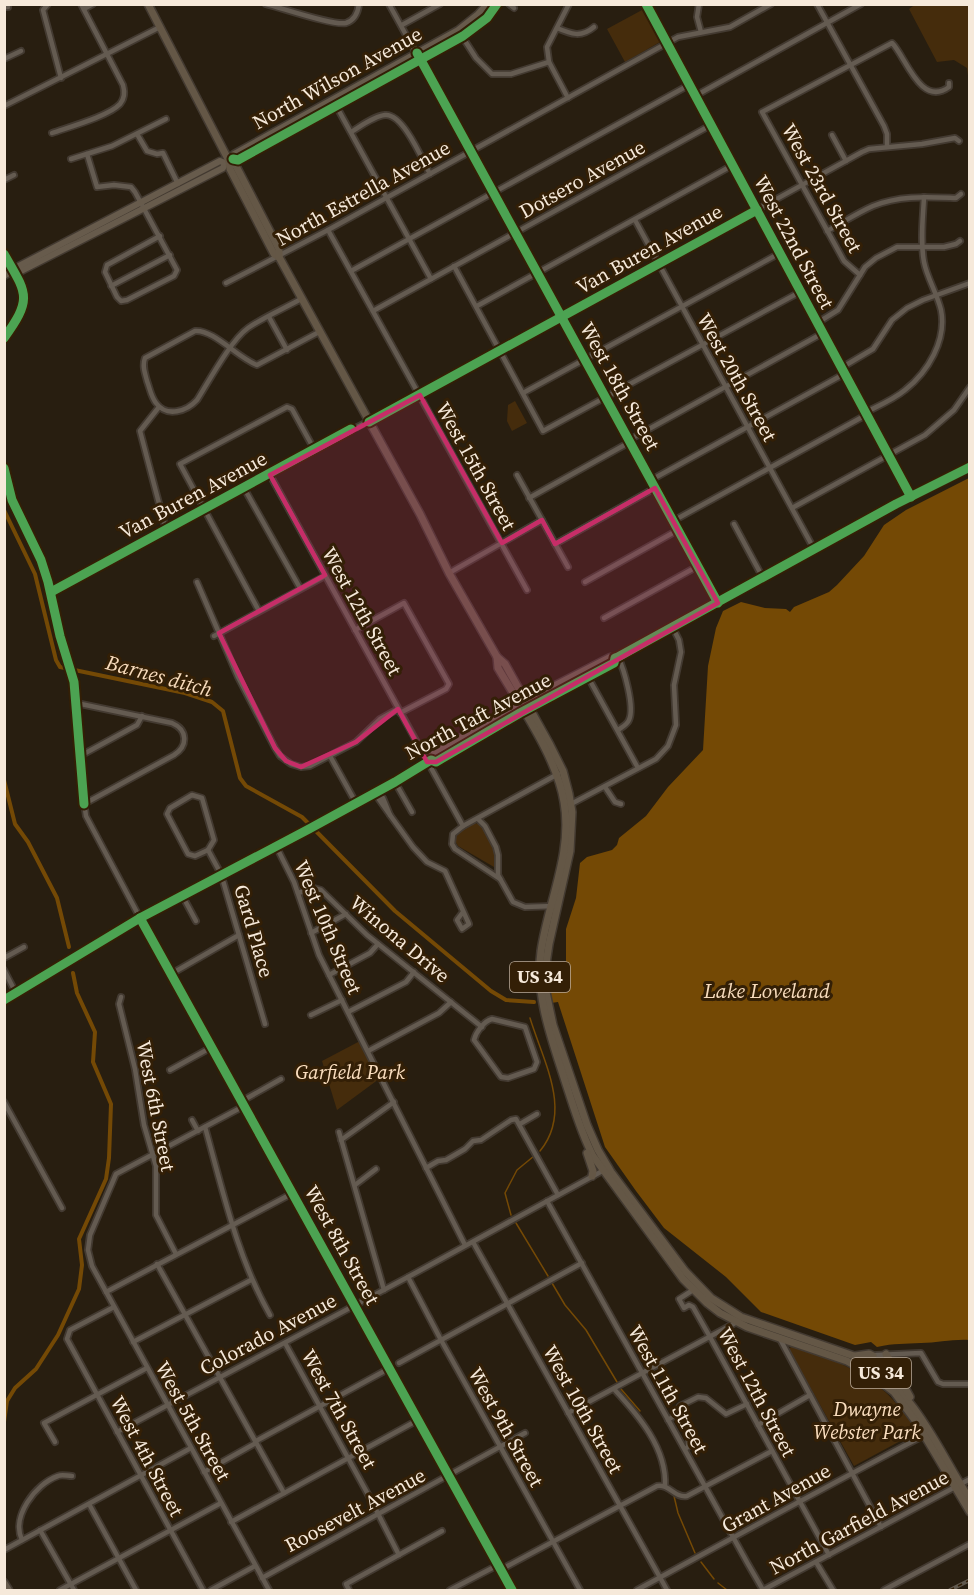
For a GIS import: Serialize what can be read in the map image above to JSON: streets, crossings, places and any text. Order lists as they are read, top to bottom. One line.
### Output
{"streets":{"highway":["US 34"],"main road":["North Wilson Avenue","North Taft Avenue"],"street":["Dotsero Avenue","West 23rd Street","North Estrella Avenue","West 22nd Street","Van Buren Avenue","West 20th Street","West 18th Street","West 15th Street","West 12th Street","West 10th Street","Gard Place","Winona Drive","West 6th Street","West 8th Street","Colorado Avenue","West 11th Street","West 7th Street","West 5th Street","West 9th Street","West 4th Street","Grant Avenue","Roosevelt Avenue","North Garfield Avenue"]},"crossings":[["North Wilson Avenue","West 18th Street"],["North Wilson Avenue","US 34"],["Dotsero Avenue","West 22nd Street"],["Dotsero Avenue","West 18th Street"],["Dotsero Avenue","West 15th Street"],["West 23rd Street","Van Buren Avenue"],["North Estrella Avenue","West 22nd Street"],["North Estrella Avenue","West 18th Street"],["North Estrella Avenue","West 15th Street"],["North Estrella Avenue","US 34"],["West 22nd Street","Van Buren Avenue"],["West 22nd Street","North Taft Avenue"],["Van Buren Avenue","West 20th Street"],["Van Buren Avenue","West 18th Street"],["Van Buren Avenue","West 15th Street"],["Van Buren Avenue","West 12th Street"],["Van Buren Avenue","US 34"],["Van Buren Avenue","West 8th Street"],["West 20th Street","North Taft Avenue"],["West 18th Street","North Taft Avenue"],["West 12th Street","North Taft Avenue"],["West 12th Street","US 34"],["West 12th Street","Grant Avenue"],["West 12th Street","North Garfield Avenue"],["North Taft Avenue","West 10th Street"],["North Taft Avenue","Gard Place"],["North Taft Avenue","US 34"],["North Taft Avenue","West 8th Street"],["West 10th Street","Winona Drive"],["West 10th Street","Colorado Avenue"],["West 10th Street","Grant Avenue"],["US 34","Grant Avenue"],["US 34","North Garfield Avenue"],["West 6th Street","West 5th Street"],["West 8th Street","Colorado Avenue"],["West 8th Street","Roosevelt Avenue"],["Colorado Avenue","West 7th Street"],["Colorado Avenue","West 5th Street"],["Colorado Avenue","West 9th Street"],["Colorado Avenue","West 4th Street"],["West 11th Street","Grant Avenue"],["West 11th Street","North Garfield Avenue"],["West 7th Street","Roosevelt Avenue"],["West 5th Street","West 4th Street"],["West 5th Street","Roosevelt Avenue"],["West 9th Street","Roosevelt Avenue"]],"water":["Barnes ditch","Lake Loveland"],"parks":["Garfield Park","Dwayne Webster Park"]}
